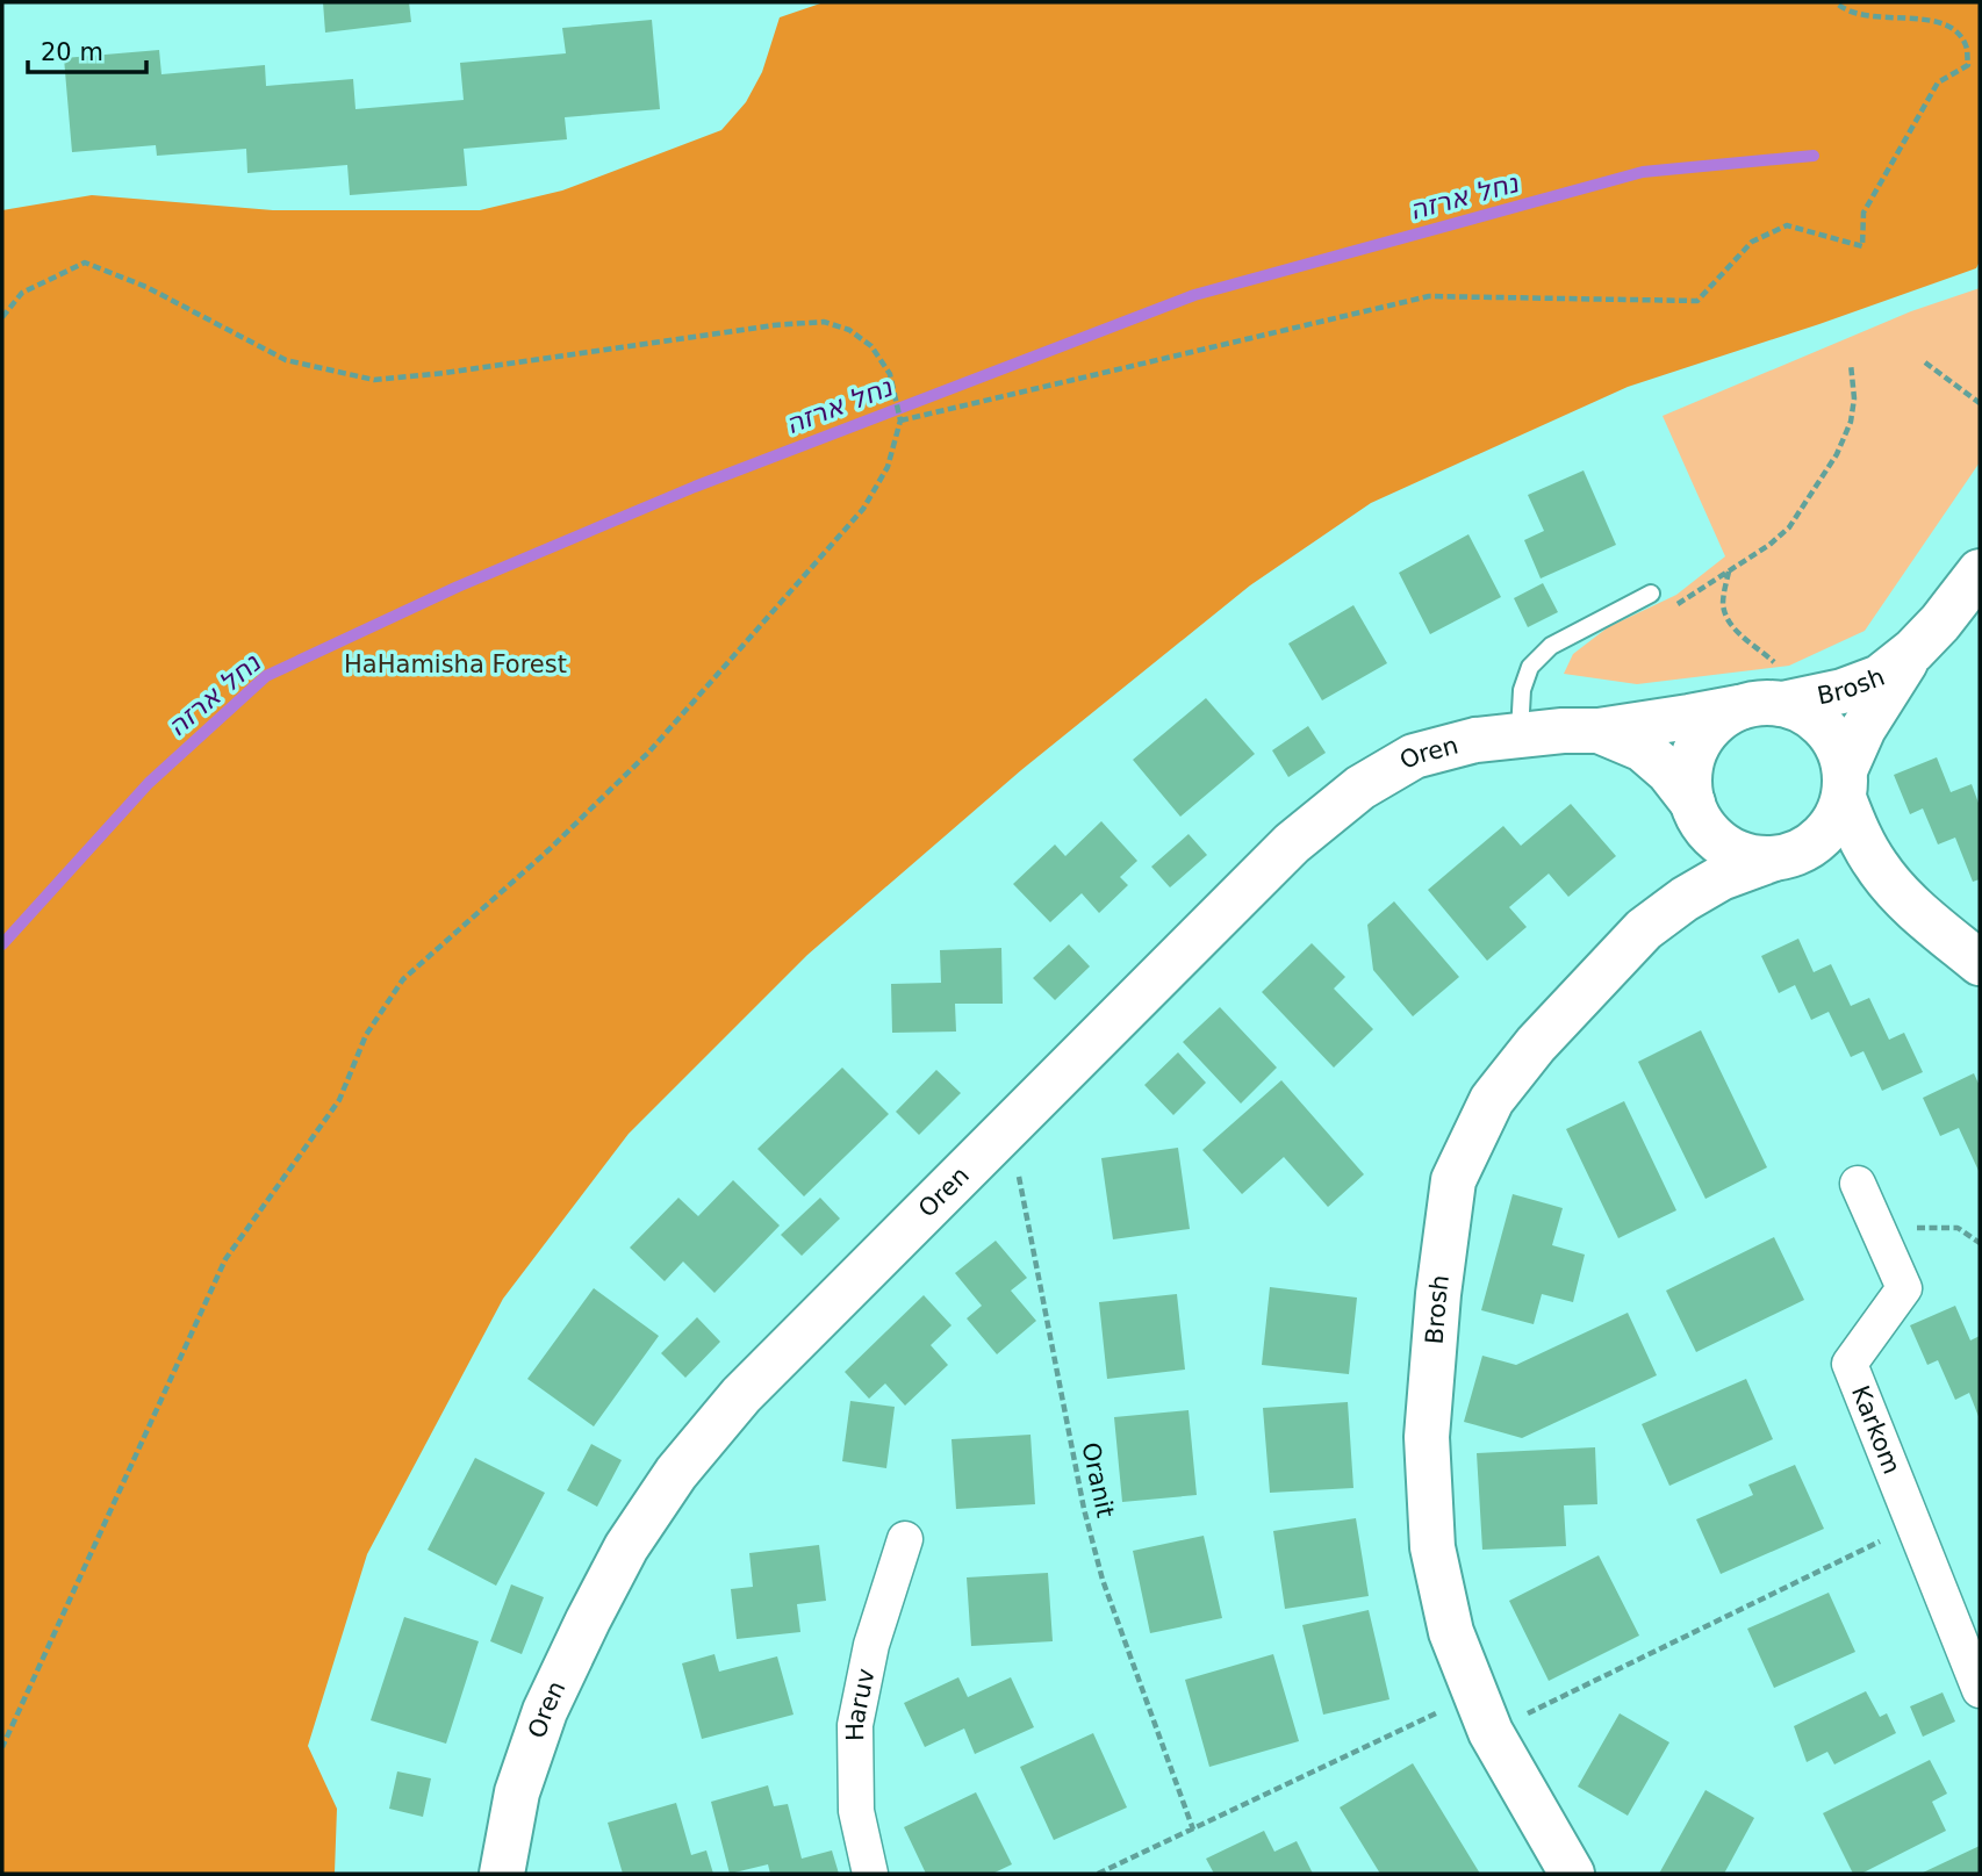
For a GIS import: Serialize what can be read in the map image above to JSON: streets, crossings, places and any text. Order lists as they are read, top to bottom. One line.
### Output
{"streets":{"street":["Brosh","Oren","Karkom","Haruv"],"path":["Oranit"]},"crossings":[["Brosh","Oren"],["Oren","Oranit"]],"water":["נחל ארזה"],"parks":["HaHamisha Forest"],"scale_bar":"20 m"}
